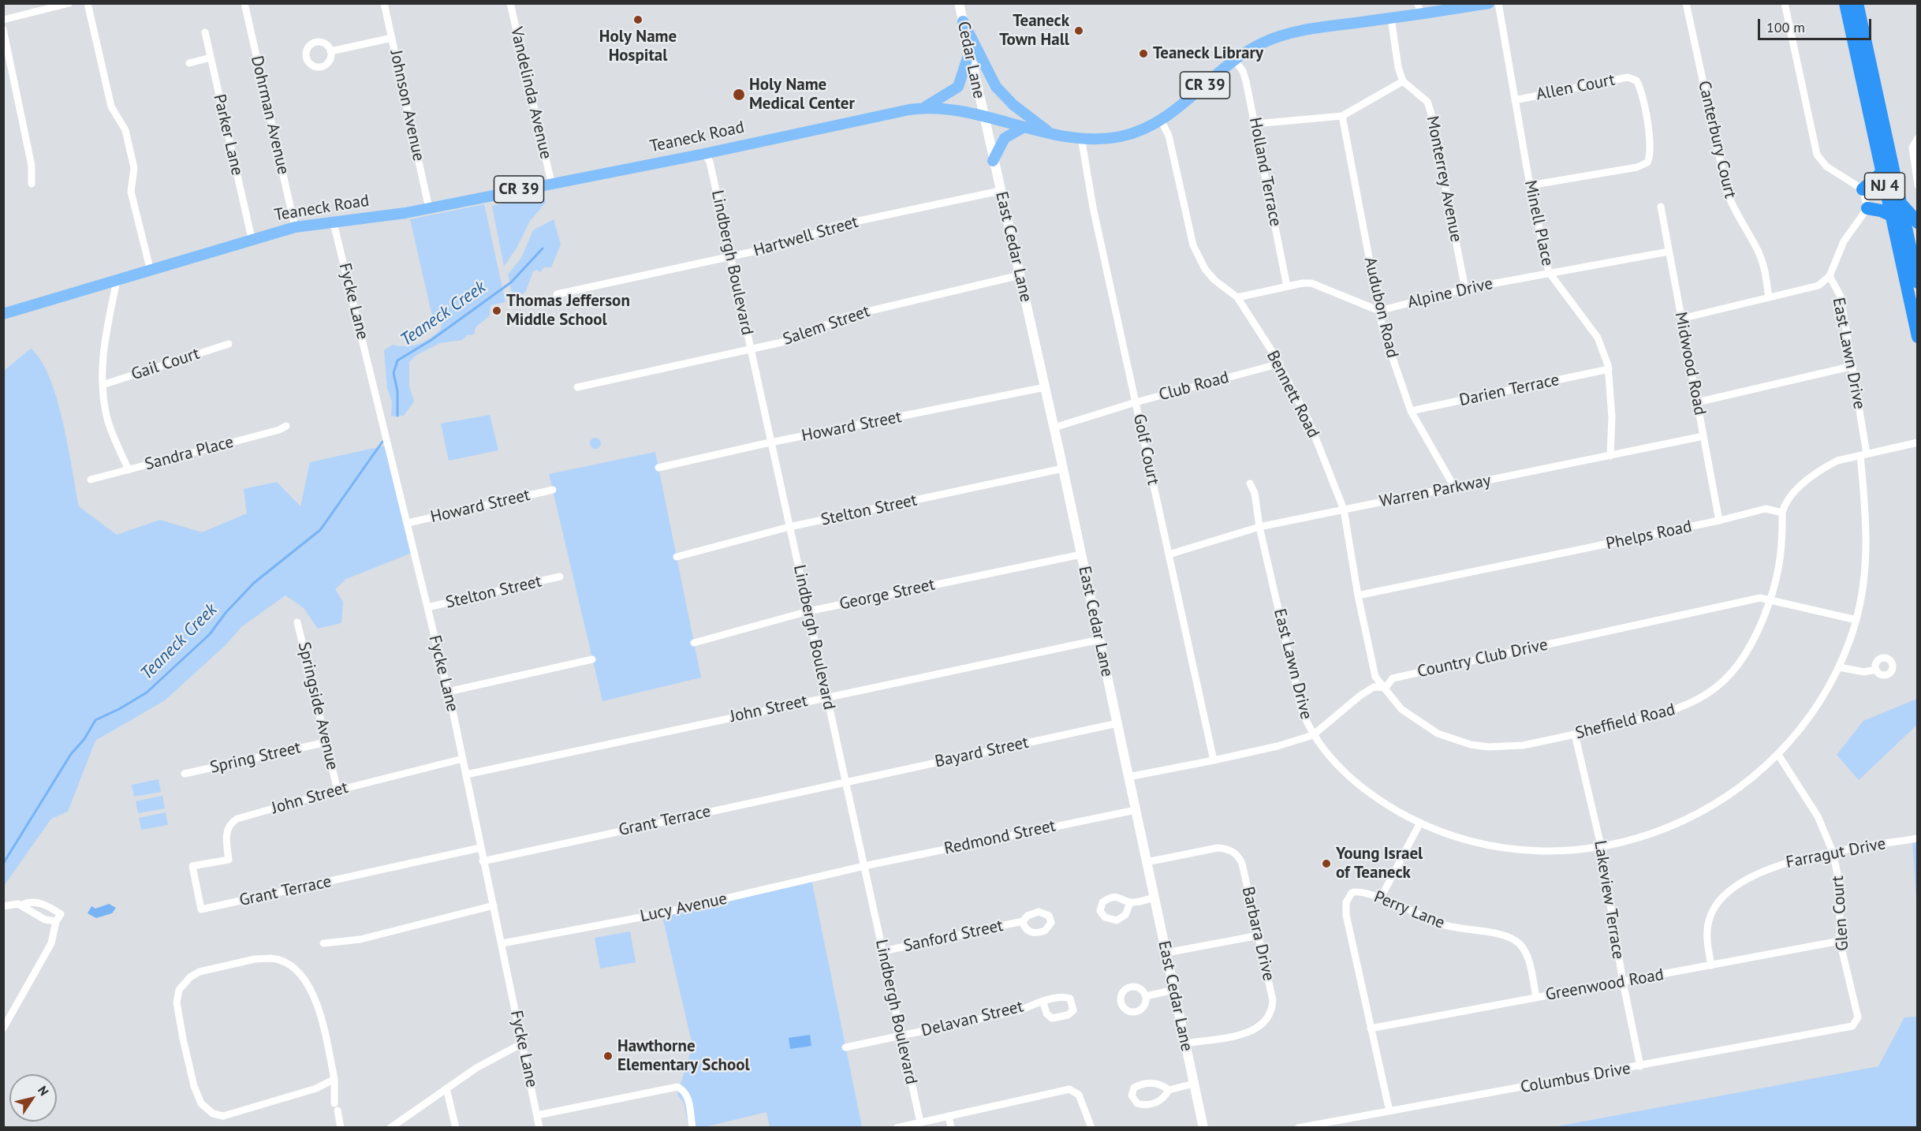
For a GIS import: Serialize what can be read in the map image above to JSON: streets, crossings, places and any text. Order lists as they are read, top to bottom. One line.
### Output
{"streets":{"highway":["NJ 4"],"main road":["CR 39","Teaneck Road"],"street":["Cedar Lane","Allen Court","Vandelinda Avenue","Johnson Avenue","Dohrman Avenue","Parker Lane","Canterbury Court","Holland Terrace","Monterrey Avenue","Minell Place","Hartwell Street","East Cedar Lane","Lindbergh Boulevard","Alpine Drive","Fycke Lane","Audubon Road","Salem Street","East Lawn Drive","Midwood Road","Gail Court","Club Road","Darien Terrace","Bennett Road","Howard Street","Golf Court","Sandra Place","Warren Parkway","Stelton Street","Phelps Road","George Street","Country Club Drive","Springside Avenue","John Street","Sheffield Road","Bayard Street","Spring Street","Grant Terrace","Redmond Street","Farragut Drive","Lakeview Terrace","Lucy Avenue","Perry Lane","Glen Court","Barbara Drive","Sanford Street","Greenwood Road","Delavan Street","Columbus Drive"]},"crossings":[["Cedar Lane","Teaneck Road"],["Cedar Lane","East Cedar Lane"],["Allen Court","Minell Place"],["Vandelinda Avenue","Teaneck Road"],["Johnson Avenue","Teaneck Road"],["Dohrman Avenue","Teaneck Road"],["Parker Lane","Teaneck Road"],["Teaneck Road","Holland Terrace"],["Teaneck Road","East Cedar Lane"],["Teaneck Road","Lindbergh Boulevard"],["Teaneck Road","Fycke Lane"],["Teaneck Road","Bennett Road"],["Teaneck Road","Golf Court"],["Monterrey Avenue","Alpine Drive"],["Minell Place","Alpine Drive"],["Minell Place","Darien Terrace"],["Minell Place","Warren Parkway"],["Hartwell Street","East Cedar Lane"],["Hartwell Street","Lindbergh Boulevard"],["East Cedar Lane","Salem Street"],["East Cedar Lane","Club Road"],["East Cedar Lane","Howard Street"],["East Cedar Lane","Stelton Street"],["East Cedar Lane","George Street"],["East Cedar Lane","Country Club Drive"],["East Cedar Lane","John Street"],["East Cedar Lane","Bayard Street"],["East Cedar Lane","Redmond Street"],["East Cedar Lane","Barbara Drive"],["Lindbergh Boulevard","Salem Street"],["Lindbergh Boulevard","Howard Street"],["Lindbergh Boulevard","Stelton Street"],["Lindbergh Boulevard","George Street"],["Lindbergh Boulevard","John Street"],["Lindbergh Boulevard","Bayard Street"],["Lindbergh Boulevard","Grant Terrace"],["Lindbergh Boulevard","Redmond Street"],["Lindbergh Boulevard","Lucy Avenue"],["Lindbergh Boulevard","Sanford Street"],["Lindbergh Boulevard","Delavan Street"],["Alpine Drive","Audubon Road"],["Alpine Drive","Midwood Road"],["Fycke Lane","Howard Street"],["Fycke Lane","Stelton Street"],["Fycke Lane","John Street"],["Fycke Lane","Grant Terrace"],["Fycke Lane","Lucy Avenue"],["Audubon Road","Darien Terrace"],["Audubon Road","Warren Parkway"],["East Lawn Drive","Warren Parkway"],["East Lawn Drive","Country Club Drive"],["East Lawn Drive","Lakeview Terrace"],["East Lawn Drive","Glen Court"],["Midwood Road","Warren Parkway"],["Midwood Road","Phelps Road"],["Club Road","Bennett Road"],["Club Road","Golf Court"],["Bennett Road","Warren Parkway"],["Bennett Road","Phelps Road"],["Bennett Road","Country Club Drive"],["Bennett Road","Sheffield Road"],["Golf Court","Warren Parkway"],["Golf Court","Country Club Drive"],["Phelps Road","Sheffield Road"],["Country Club Drive","Sheffield Road"],["Springside Avenue","John Street"],["Springside Avenue","Spring Street"],["John Street","Grant Terrace"],["Sheffield Road","Lakeview Terrace"],["Bayard Street","Grant Terrace"],["Redmond Street","Lucy Avenue"],["Farragut Drive","Glen Court"],["Farragut Drive","Greenwood Road"],["Lakeview Terrace","Greenwood Road"],["Lakeview Terrace","Columbus Drive"],["Perry Lane","Greenwood Road"],["Perry Lane","Columbus Drive"],["Glen Court","Greenwood Road"],["Glen Court","Columbus Drive"]],"water":["Teaneck Creek"],"places":["Holy Name Hospital","Teaneck Town Hall","Teaneck Library","Holy Name Medical Center","Thomas Jefferson Middle School","Young Israel of Teaneck","Hawthorne Elementary School"],"scale_bar":"100 m","north":"top right"}
